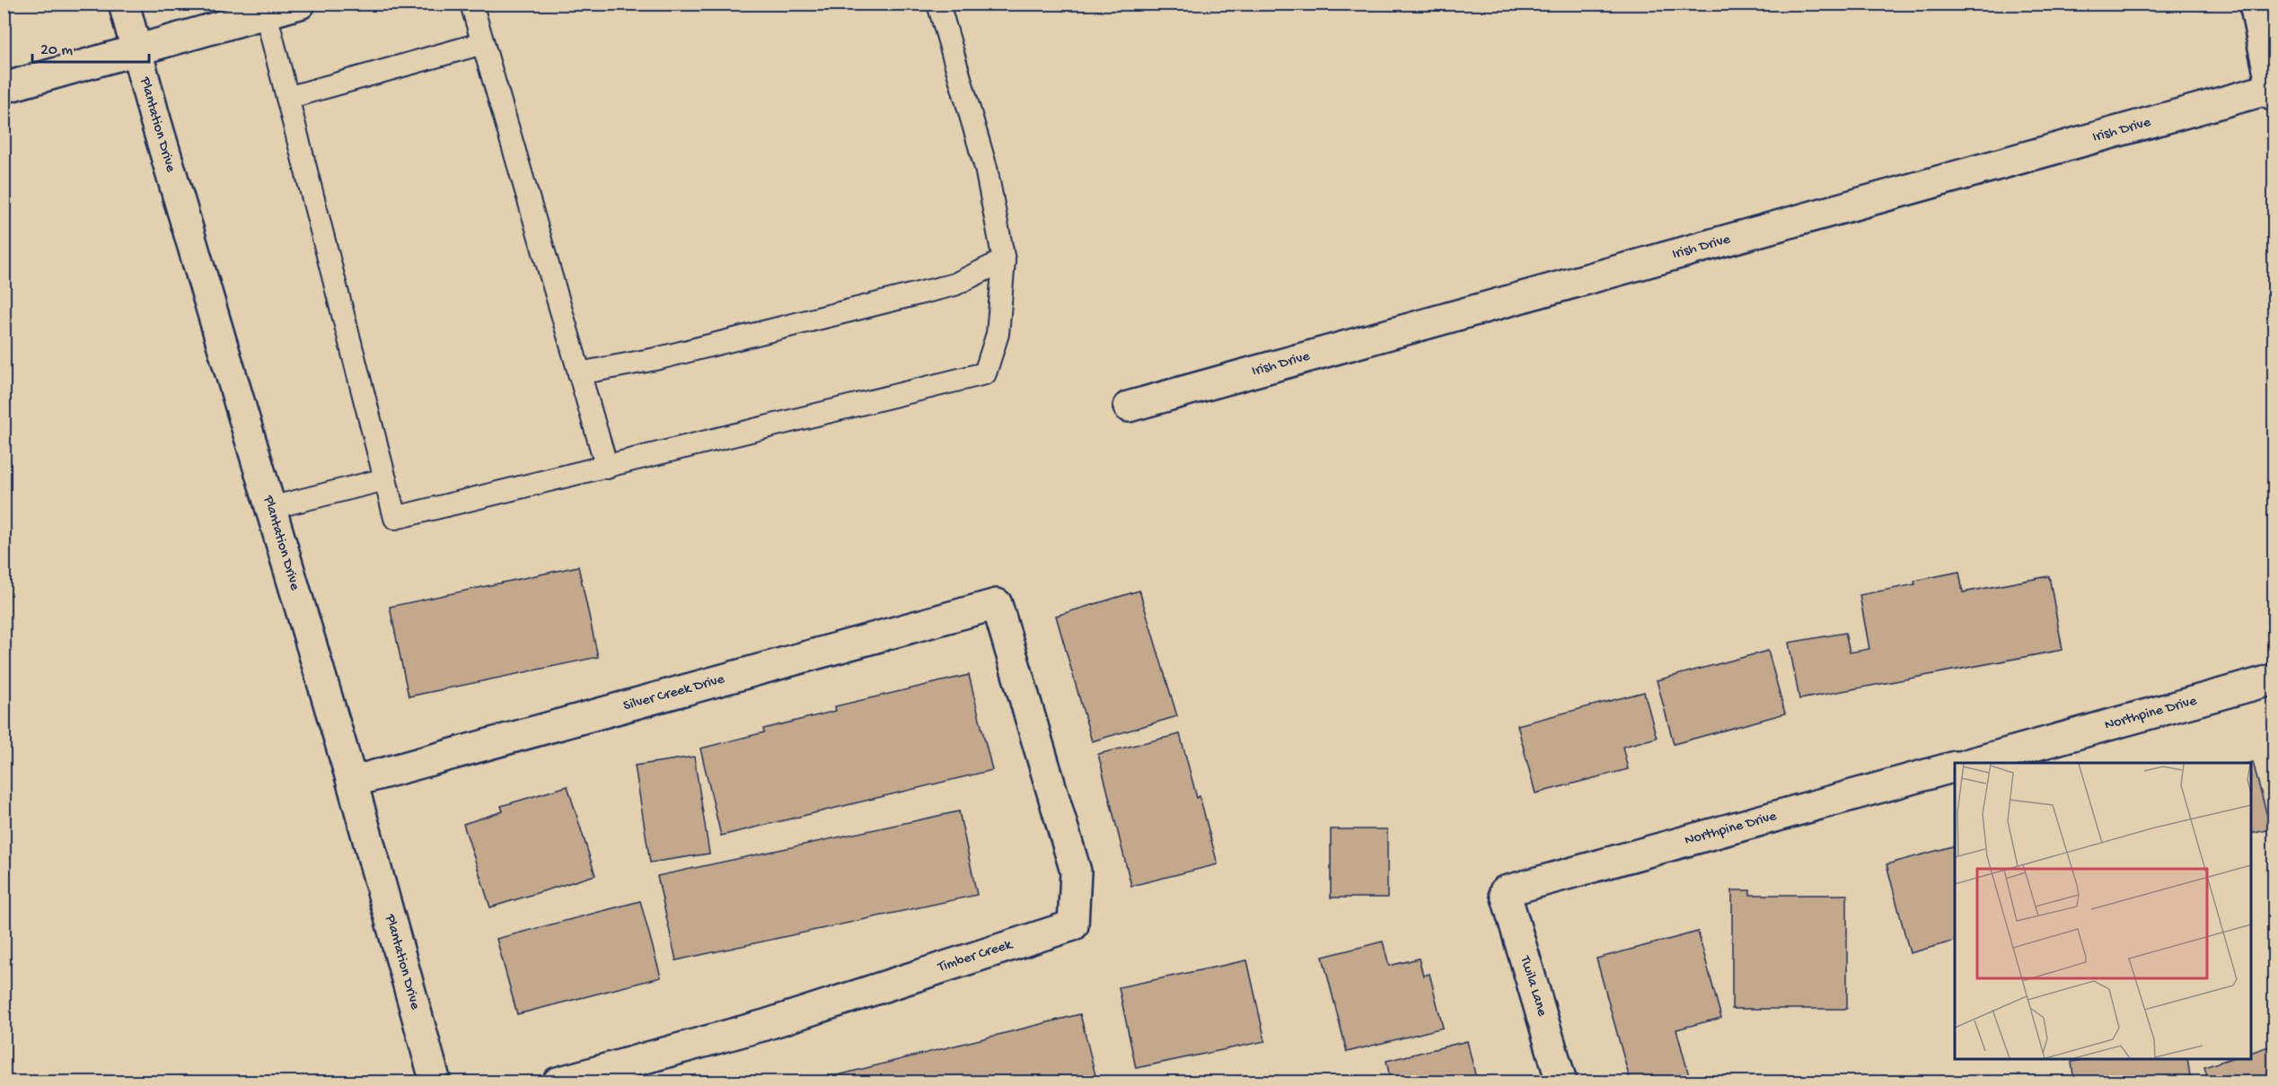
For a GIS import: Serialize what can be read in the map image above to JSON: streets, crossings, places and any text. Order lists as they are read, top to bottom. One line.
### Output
{"streets":{"street":["Plantation Drive","Irish Drive","Silver Creek Drive","Northpine Drive","Timber Creek","Twila Lane"]},"crossings":[["Plantation Drive","Silver Creek Drive"],["Silver Creek Drive","Timber Creek"],["Northpine Drive","Twila Lane"]],"scale_bar":"20 m"}
